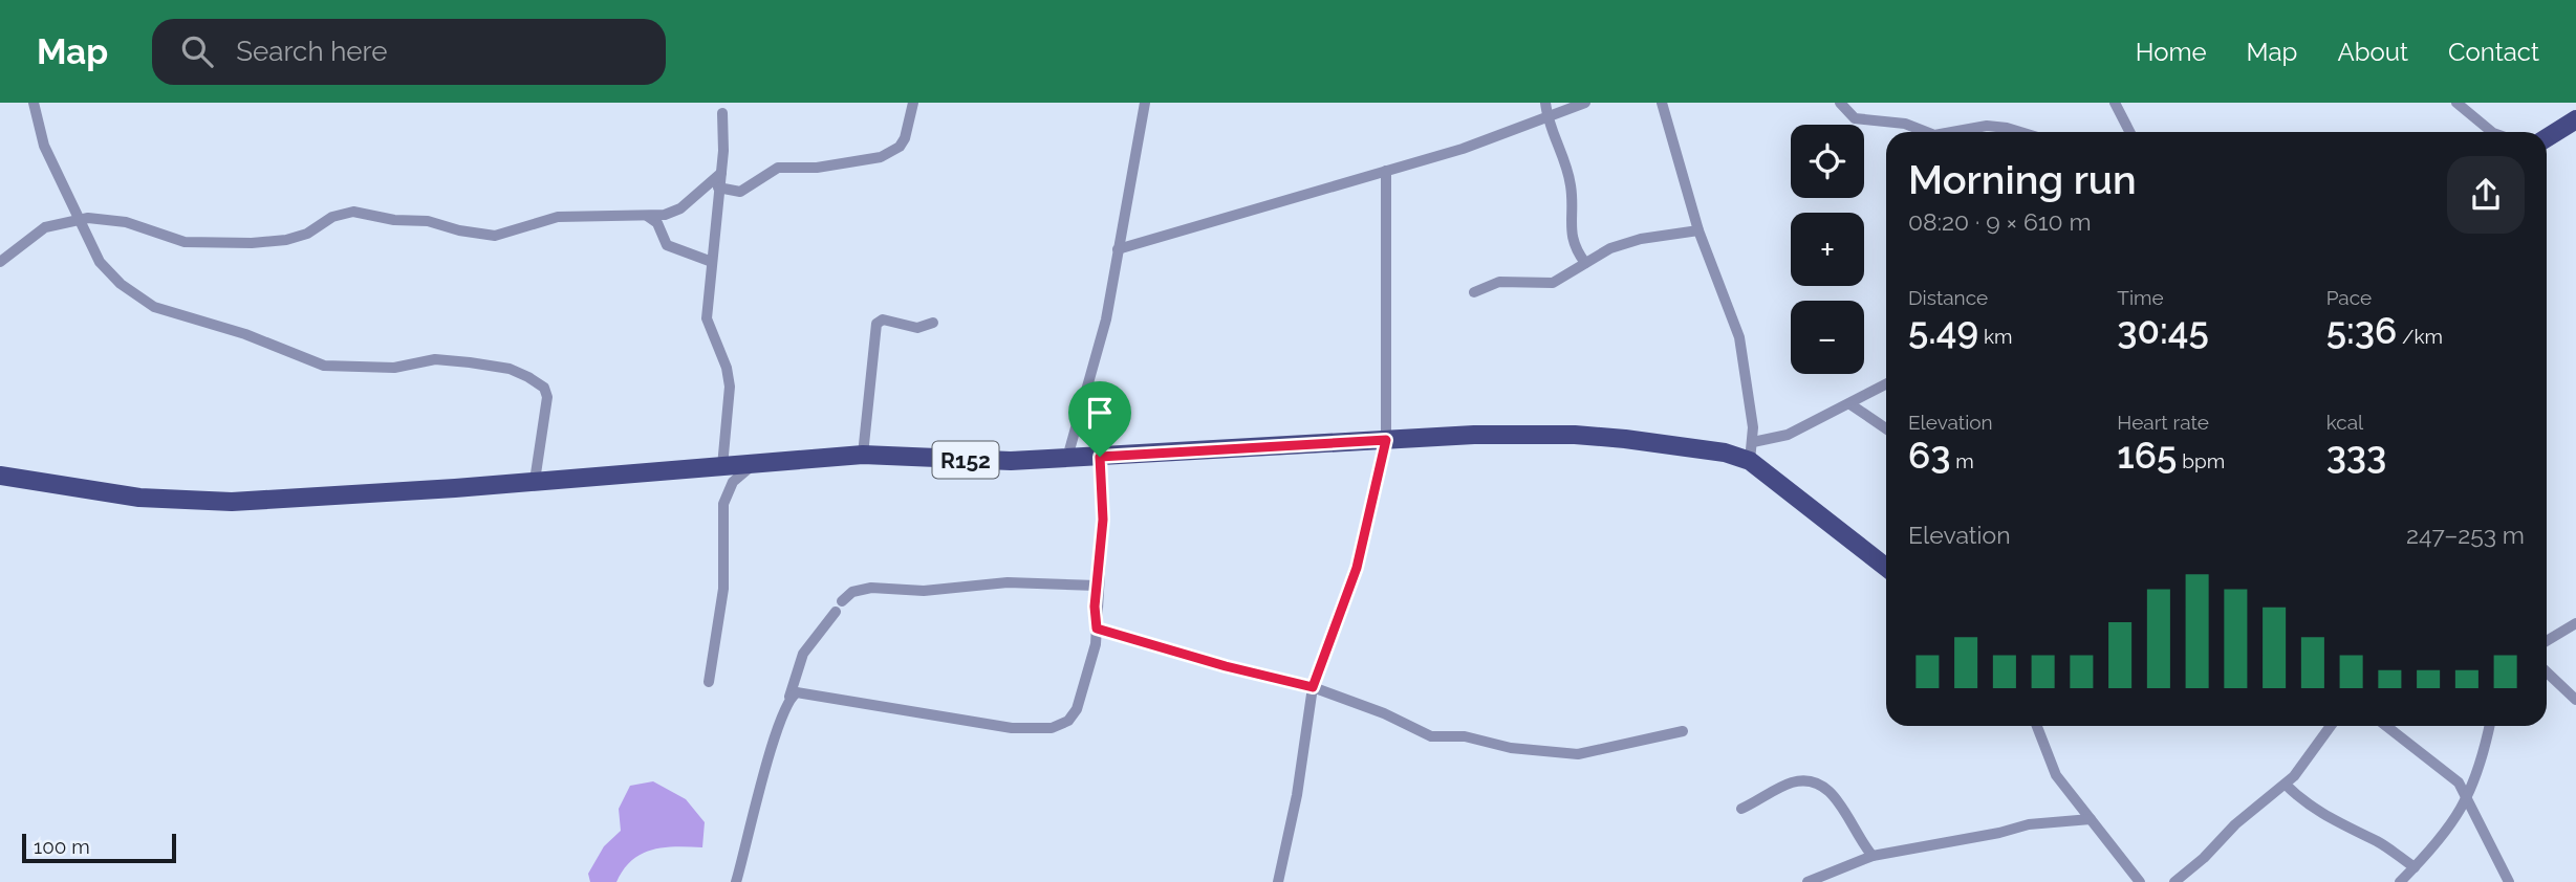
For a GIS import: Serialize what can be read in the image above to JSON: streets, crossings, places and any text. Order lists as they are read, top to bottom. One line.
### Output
{"streets":{"main road":["R152"]},"scale_bar":"100 m","page":{"header":"Map","search":"Search here","nav":["Home","Map","About","Contact"],"map_buttons":["+","−"],"heading":["Morning run","08:20 · 9 × 610 m"],"stats":[["Distance","5.49 km"],["Time","30:45"],["Pace","5:36 /km"],["Elevation","63 m"],["Heart rate","165 bpm"],["kcal","333"]],"chart":["Elevation","247–253 m"],"scale":"100 m"}}
